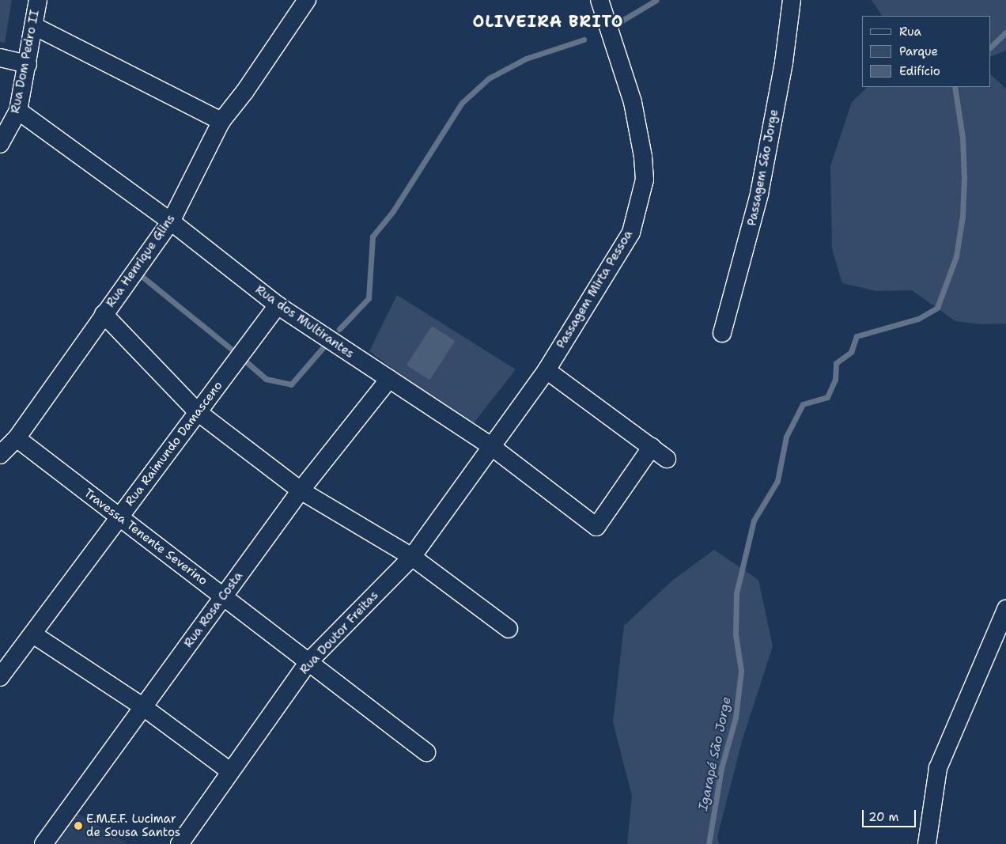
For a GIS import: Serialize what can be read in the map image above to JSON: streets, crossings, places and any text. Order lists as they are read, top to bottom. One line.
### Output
{"streets":{"street":["Rua Dom Pedro II","Passagem São Jorge","Rua Henrique Glins","Passagem Mirta Pessoa","Rua dos Multirantes","Rua Raimundo Damasceno","Travessa Tenente Severino","Rua Rosa Costa","Rua Doutor Freitas"]},"crossings":[["Rua Dom Pedro II","Rua dos Multirantes"],["Rua Henrique Glins","Rua dos Multirantes"],["Rua Henrique Glins","Travessa Tenente Severino"],["Passagem Mirta Pessoa","Rua dos Multirantes"],["Passagem Mirta Pessoa","Rua Doutor Freitas"],["Rua dos Multirantes","Rua Raimundo Damasceno"],["Rua dos Multirantes","Rua Rosa Costa"],["Rua dos Multirantes","Rua Doutor Freitas"],["Rua Raimundo Damasceno","Travessa Tenente Severino"],["Travessa Tenente Severino","Rua Rosa Costa"],["Travessa Tenente Severino","Rua Doutor Freitas"]],"districts":["OLIVEIRA BRITO"],"water":["Igarapé São Jorge"],"places":["E.M.E.F. Lucimar de Sousa Santos"],"legend":["Rua","Parque","Edifício"],"scale_bar":"20 m"}
